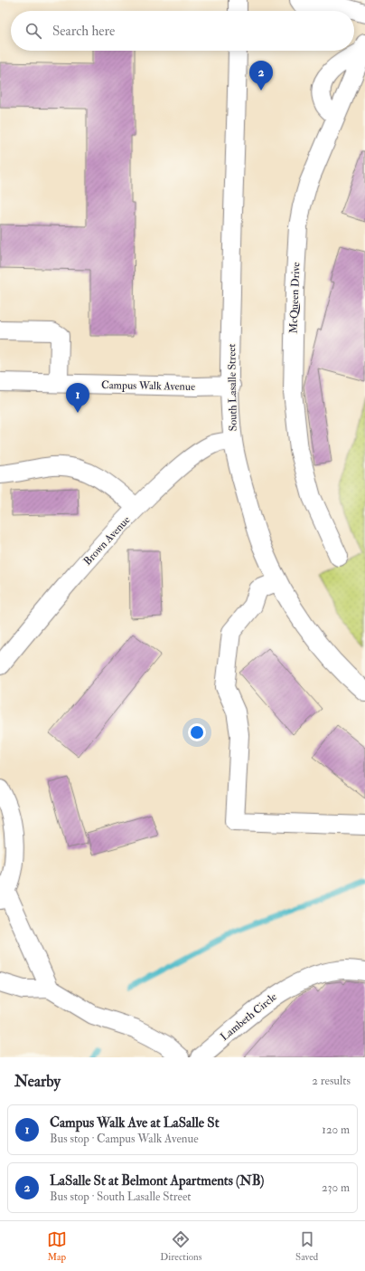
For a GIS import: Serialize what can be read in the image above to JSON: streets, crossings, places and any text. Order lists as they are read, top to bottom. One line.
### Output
{"streets":{"street":["McQueen Drive","Campus Walk Avenue","South Lasalle Street","Brown Avenue","Lambeth Circle"]},"crossings":[["Campus Walk Avenue","South Lasalle Street"],["South Lasalle Street","Brown Avenue"]],"page":{"search":"Search here","pins":["2","1"],"heading":["Nearby","2 results"],"list":[{"mark":"1","name":"Campus Walk Ave at LaSalle St","note":"Bus stop · Campus Walk Avenue","value":"120 m"},{"mark":"2","name":"LaSalle St at Belmont Apartments (NB)","note":"Bus stop · South Lasalle Street","value":"230 m"}],"nav":["Map","Directions","Saved"]}}
